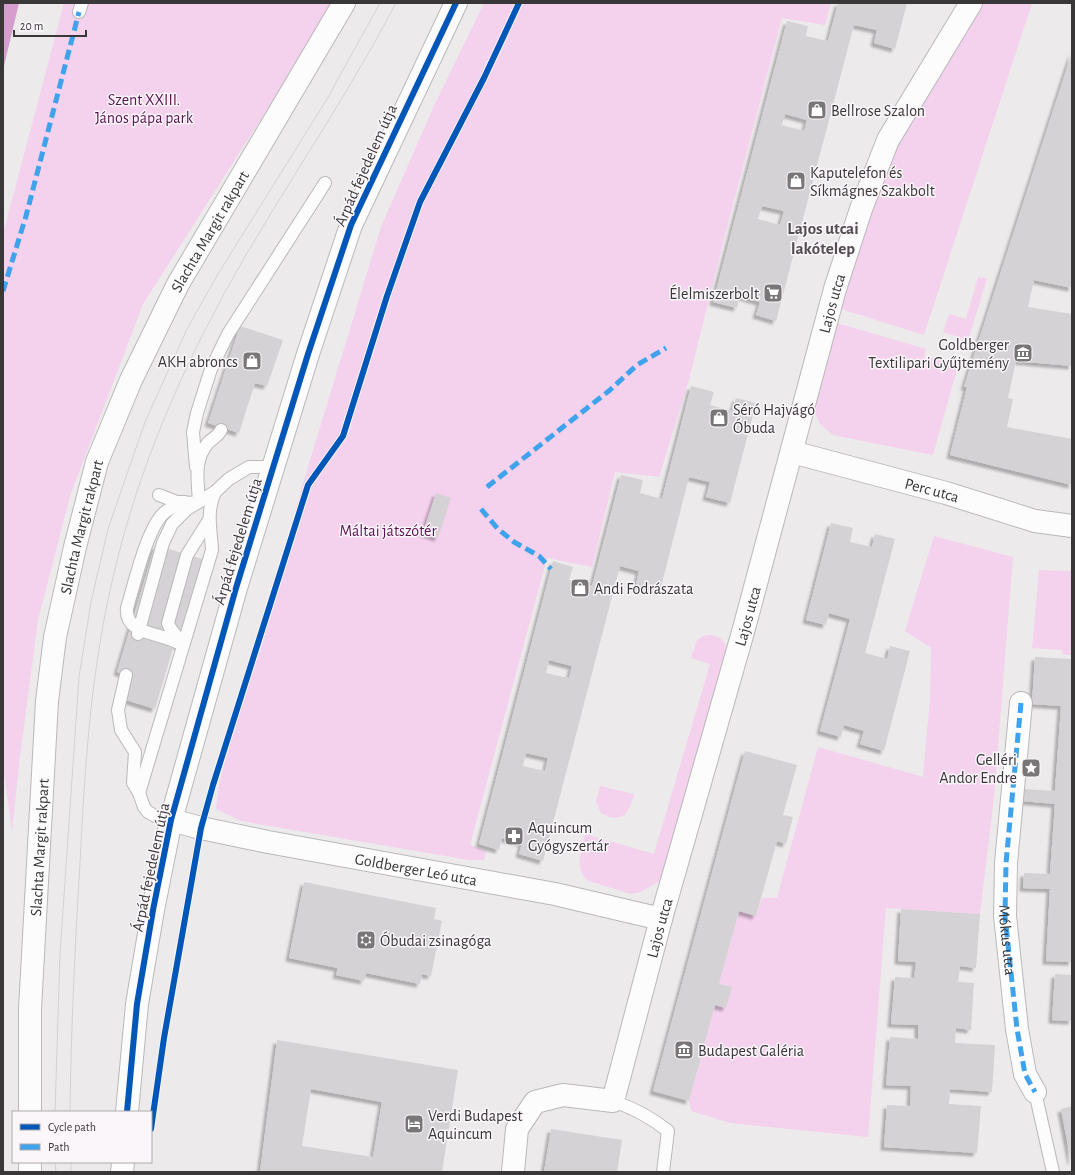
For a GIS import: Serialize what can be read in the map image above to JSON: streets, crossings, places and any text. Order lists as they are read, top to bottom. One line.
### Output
{"streets":{"street":["Árpád fejedelem útja","Slachta Margit rakpart","Lajos utca","Perc utca","Goldberger Leó utca","Mókus utca"]},"crossings":[["Árpád fejedelem útja","Goldberger Leó utca"],["Lajos utca","Perc utca"],["Lajos utca","Goldberger Leó utca"]],"districts":["Lajos utcai lakótelep"],"parks":["Szent XXIII. János pápa park","Máltai játszótér"],"places":{"shop":["Bellrose Szalon","Kaputelefon és Síkmágnes Szakbolt","AKH abroncs","Séró Hajvágó Óbuda","Andi Fodrászata"],"supermarket":["Élelmiszerbolt"],"museum":["Goldberger Textilipari Gyűjtemény","Budapest Galéria"],"place":["Gelléri Andor Endre"],"pharmacy":["Aquincum Gyógyszertár"],"synagogue":["Óbudai zsinagóga"],"hotel":["Verdi Budapest Aquincum"]},"legend":["Cycle path","Path"],"scale_bar":"20 m"}
